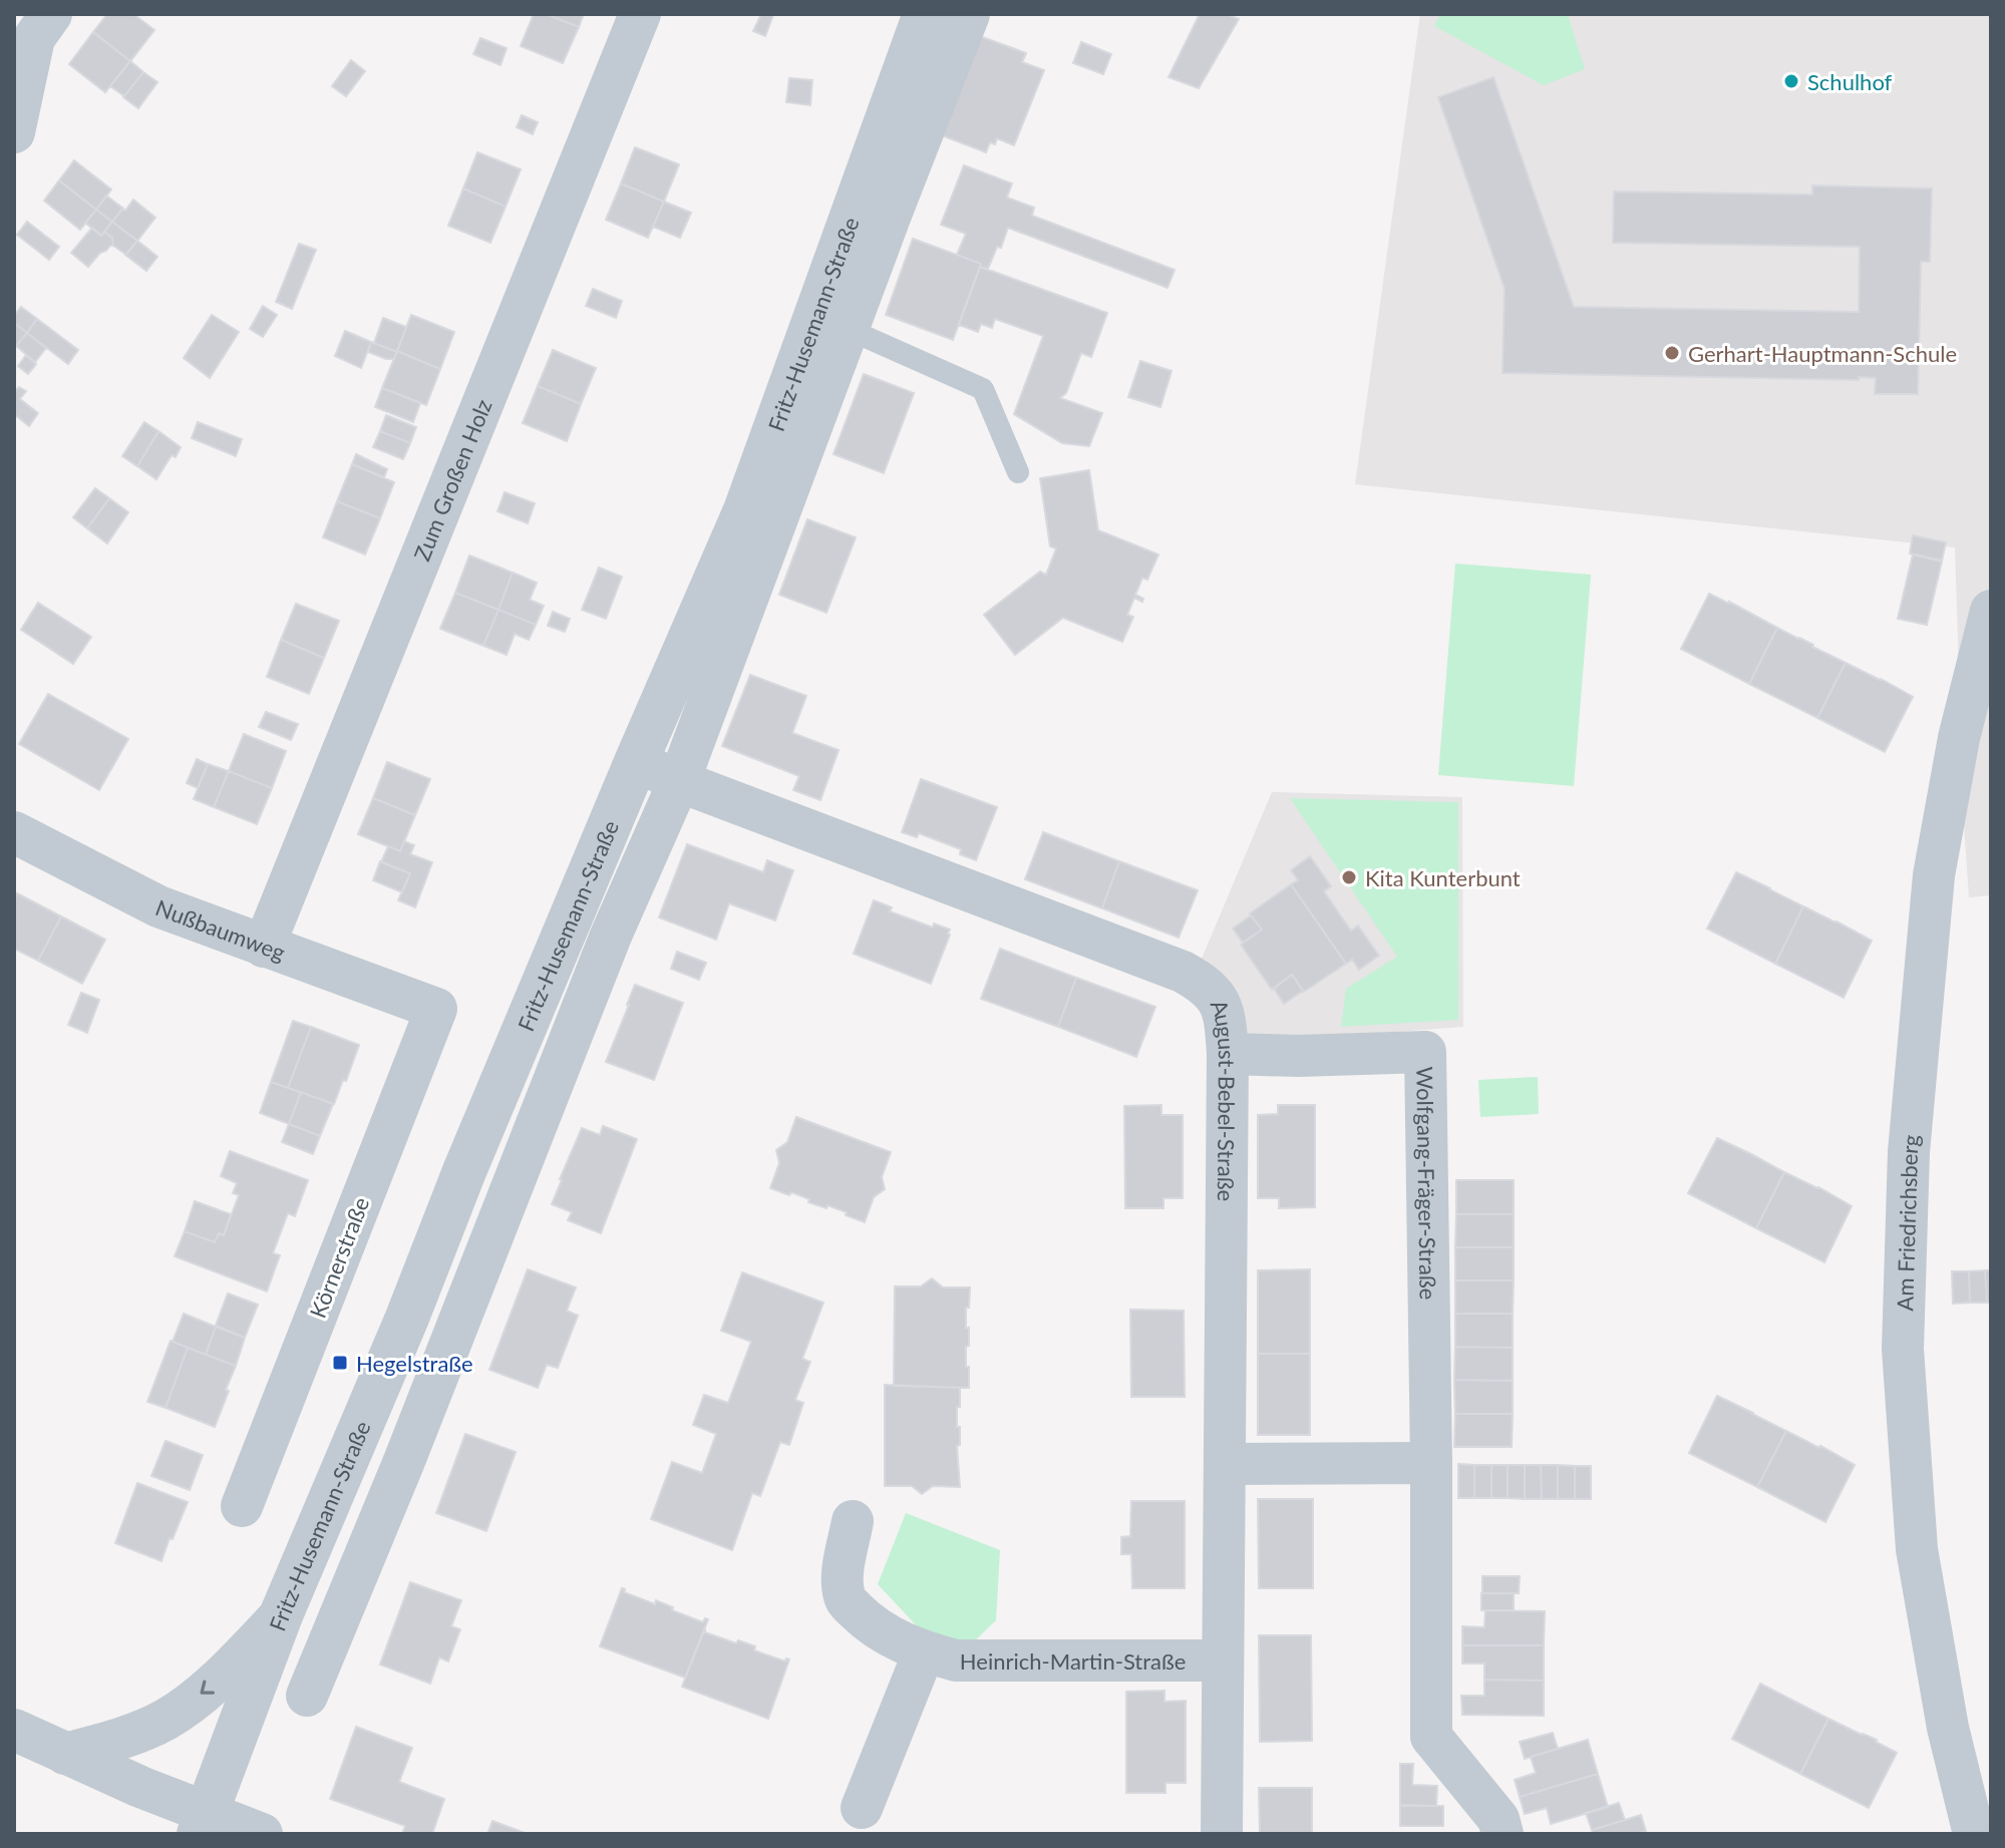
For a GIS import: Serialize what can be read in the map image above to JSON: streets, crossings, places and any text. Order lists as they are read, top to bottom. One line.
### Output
{"streets":{"street":["Fritz-Husemann-Straße","Zum Großen Holz","Nußbaumweg","August-Bebel-Straße","Wolfgang-Fräger-Straße","Am Friedrichsberg","Körnerstraße","Heinrich-Martin-Straße"]},"crossings":[["Fritz-Husemann-Straße","August-Bebel-Straße"],["Zum Großen Holz","Nußbaumweg"],["Nußbaumweg","Körnerstraße"],["August-Bebel-Straße","Wolfgang-Fräger-Straße"],["August-Bebel-Straße","Heinrich-Martin-Straße"]],"places":{"other":["Schulhof","Gerhart-Hauptmann-Schule","Kita Kunterbunt"],"transit":["Hegelstraße"]}}
